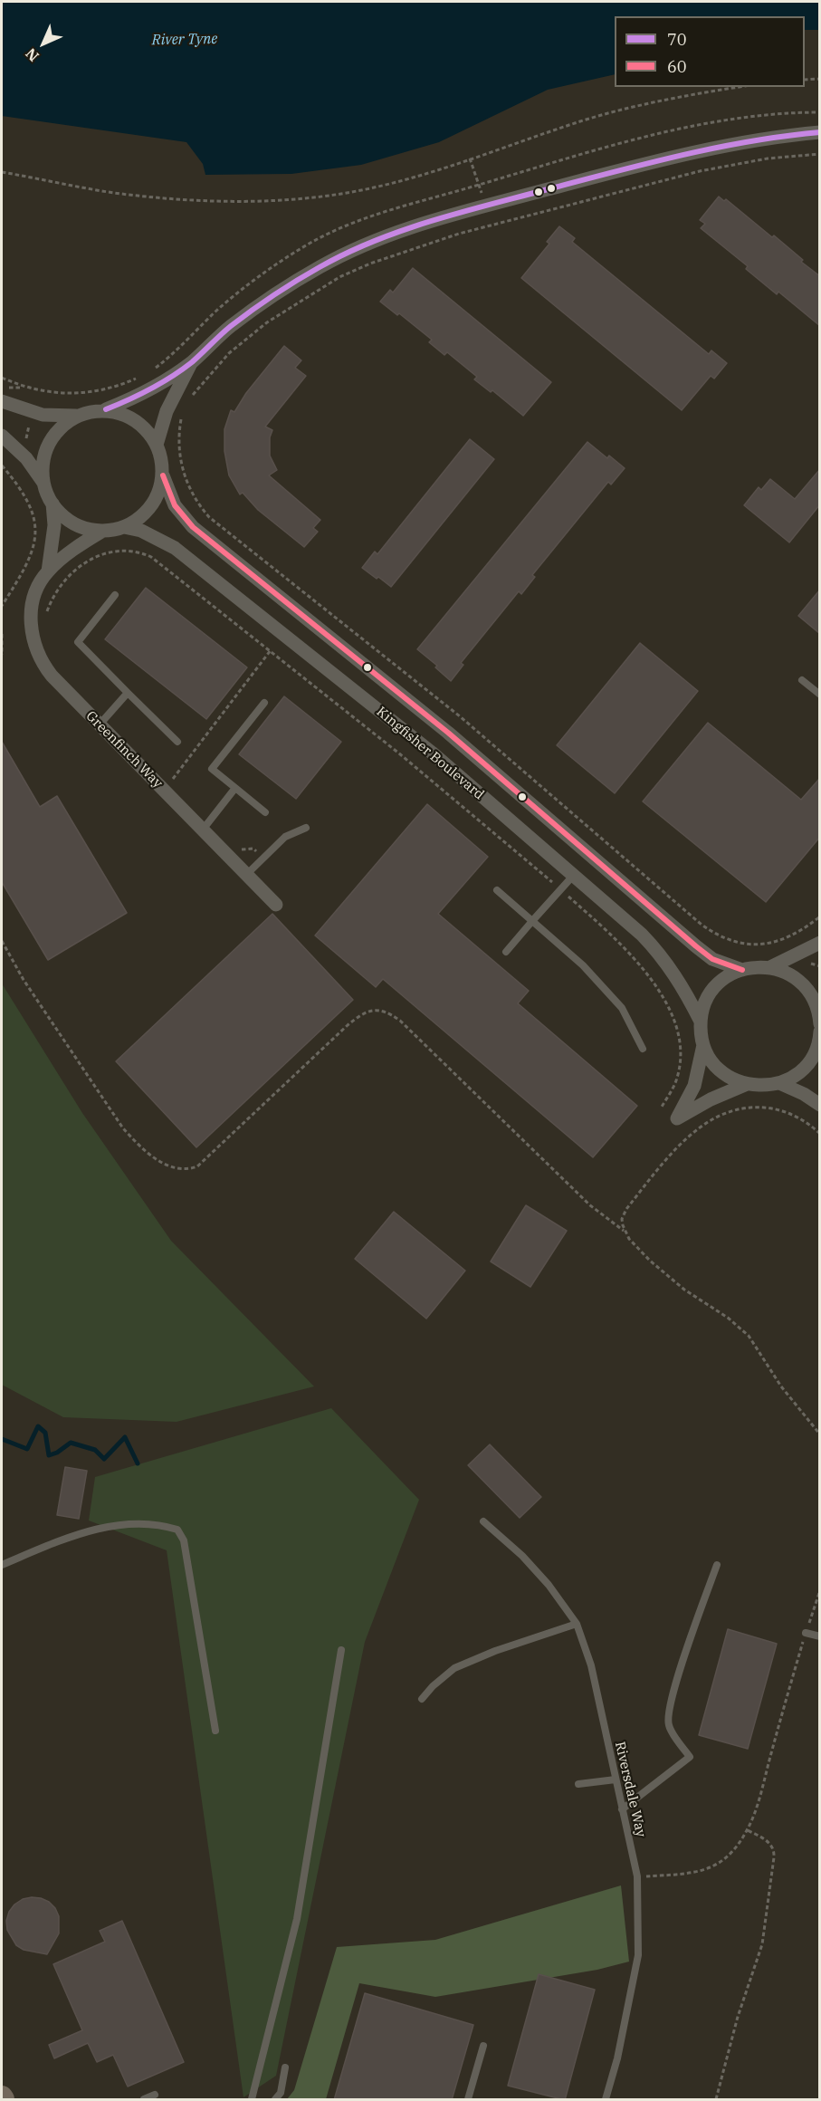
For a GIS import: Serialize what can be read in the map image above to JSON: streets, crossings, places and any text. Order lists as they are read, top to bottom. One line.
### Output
{"streets":{"street":["Greenfinch Way","Kingfisher Boulevard"],"lane":["Riversdale Way"]},"crossings":[["Greenfinch Way","Kingfisher Boulevard"]],"water":["River Tyne"],"lines":["transit line 70","transit line 60"],"legend":["70","60"],"north":"bottom left"}
